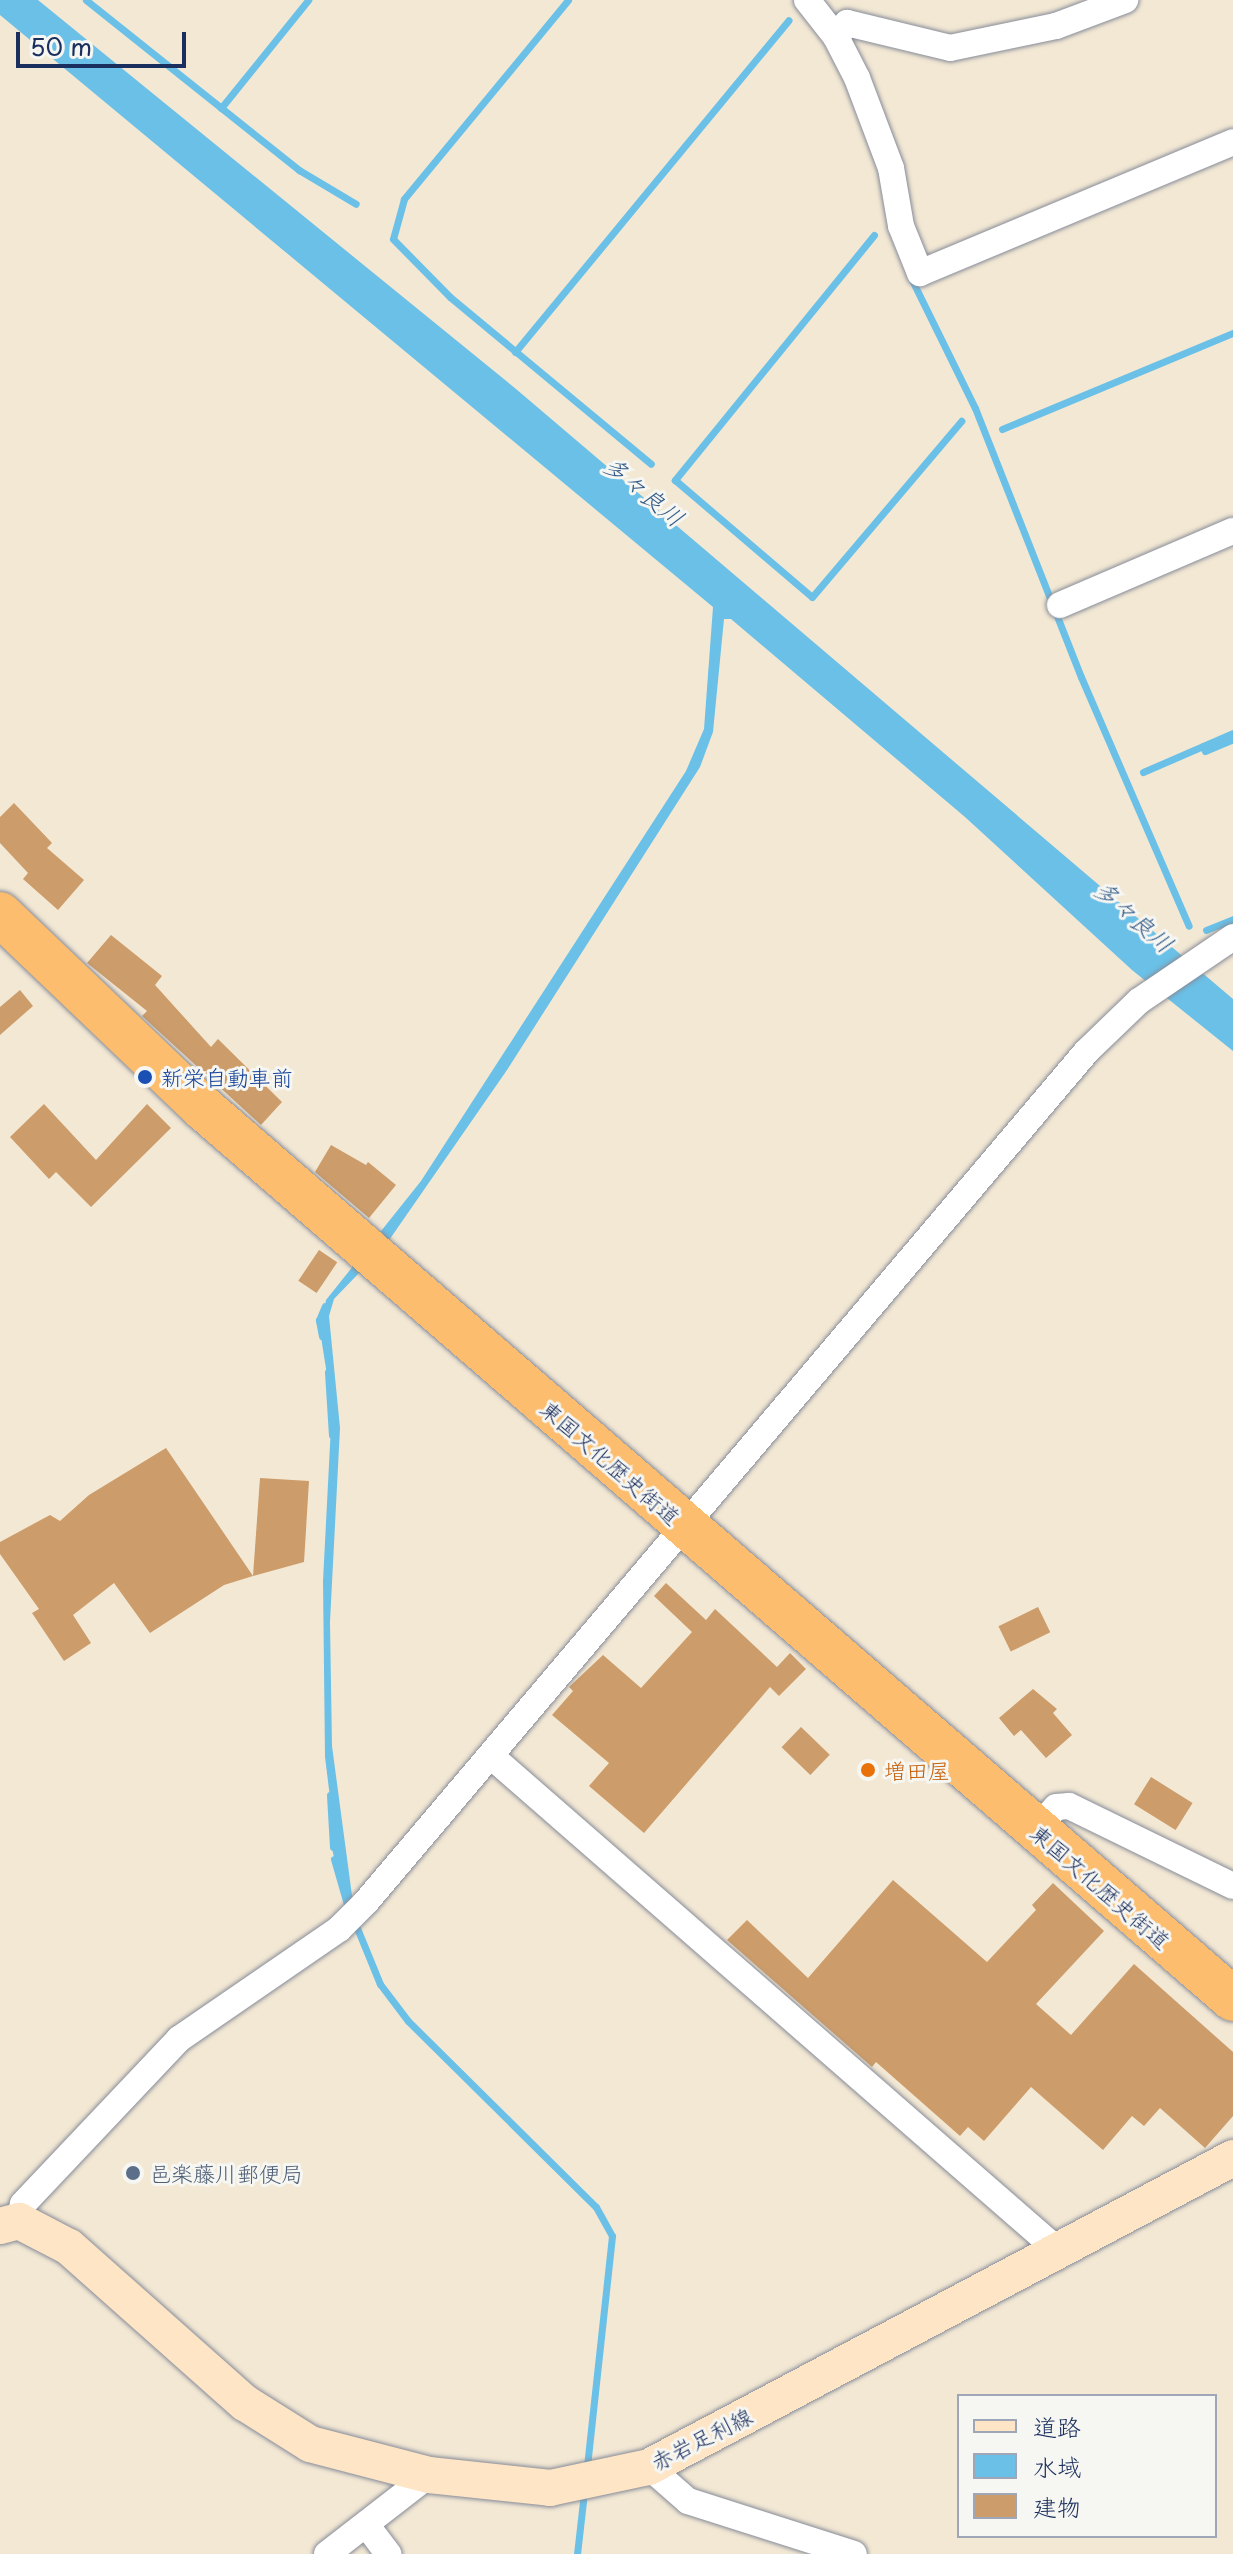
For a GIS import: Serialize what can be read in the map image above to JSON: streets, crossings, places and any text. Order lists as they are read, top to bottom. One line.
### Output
{"streets":{"highway":["東国文化歴史街道"],"main road":["赤岩足利線"]},"water":["多々良川"],"places":["新栄自動車前","増田屋","邑楽藤川郵便局"],"legend":["道路","水域","建物"],"scale_bar":"50 m"}
